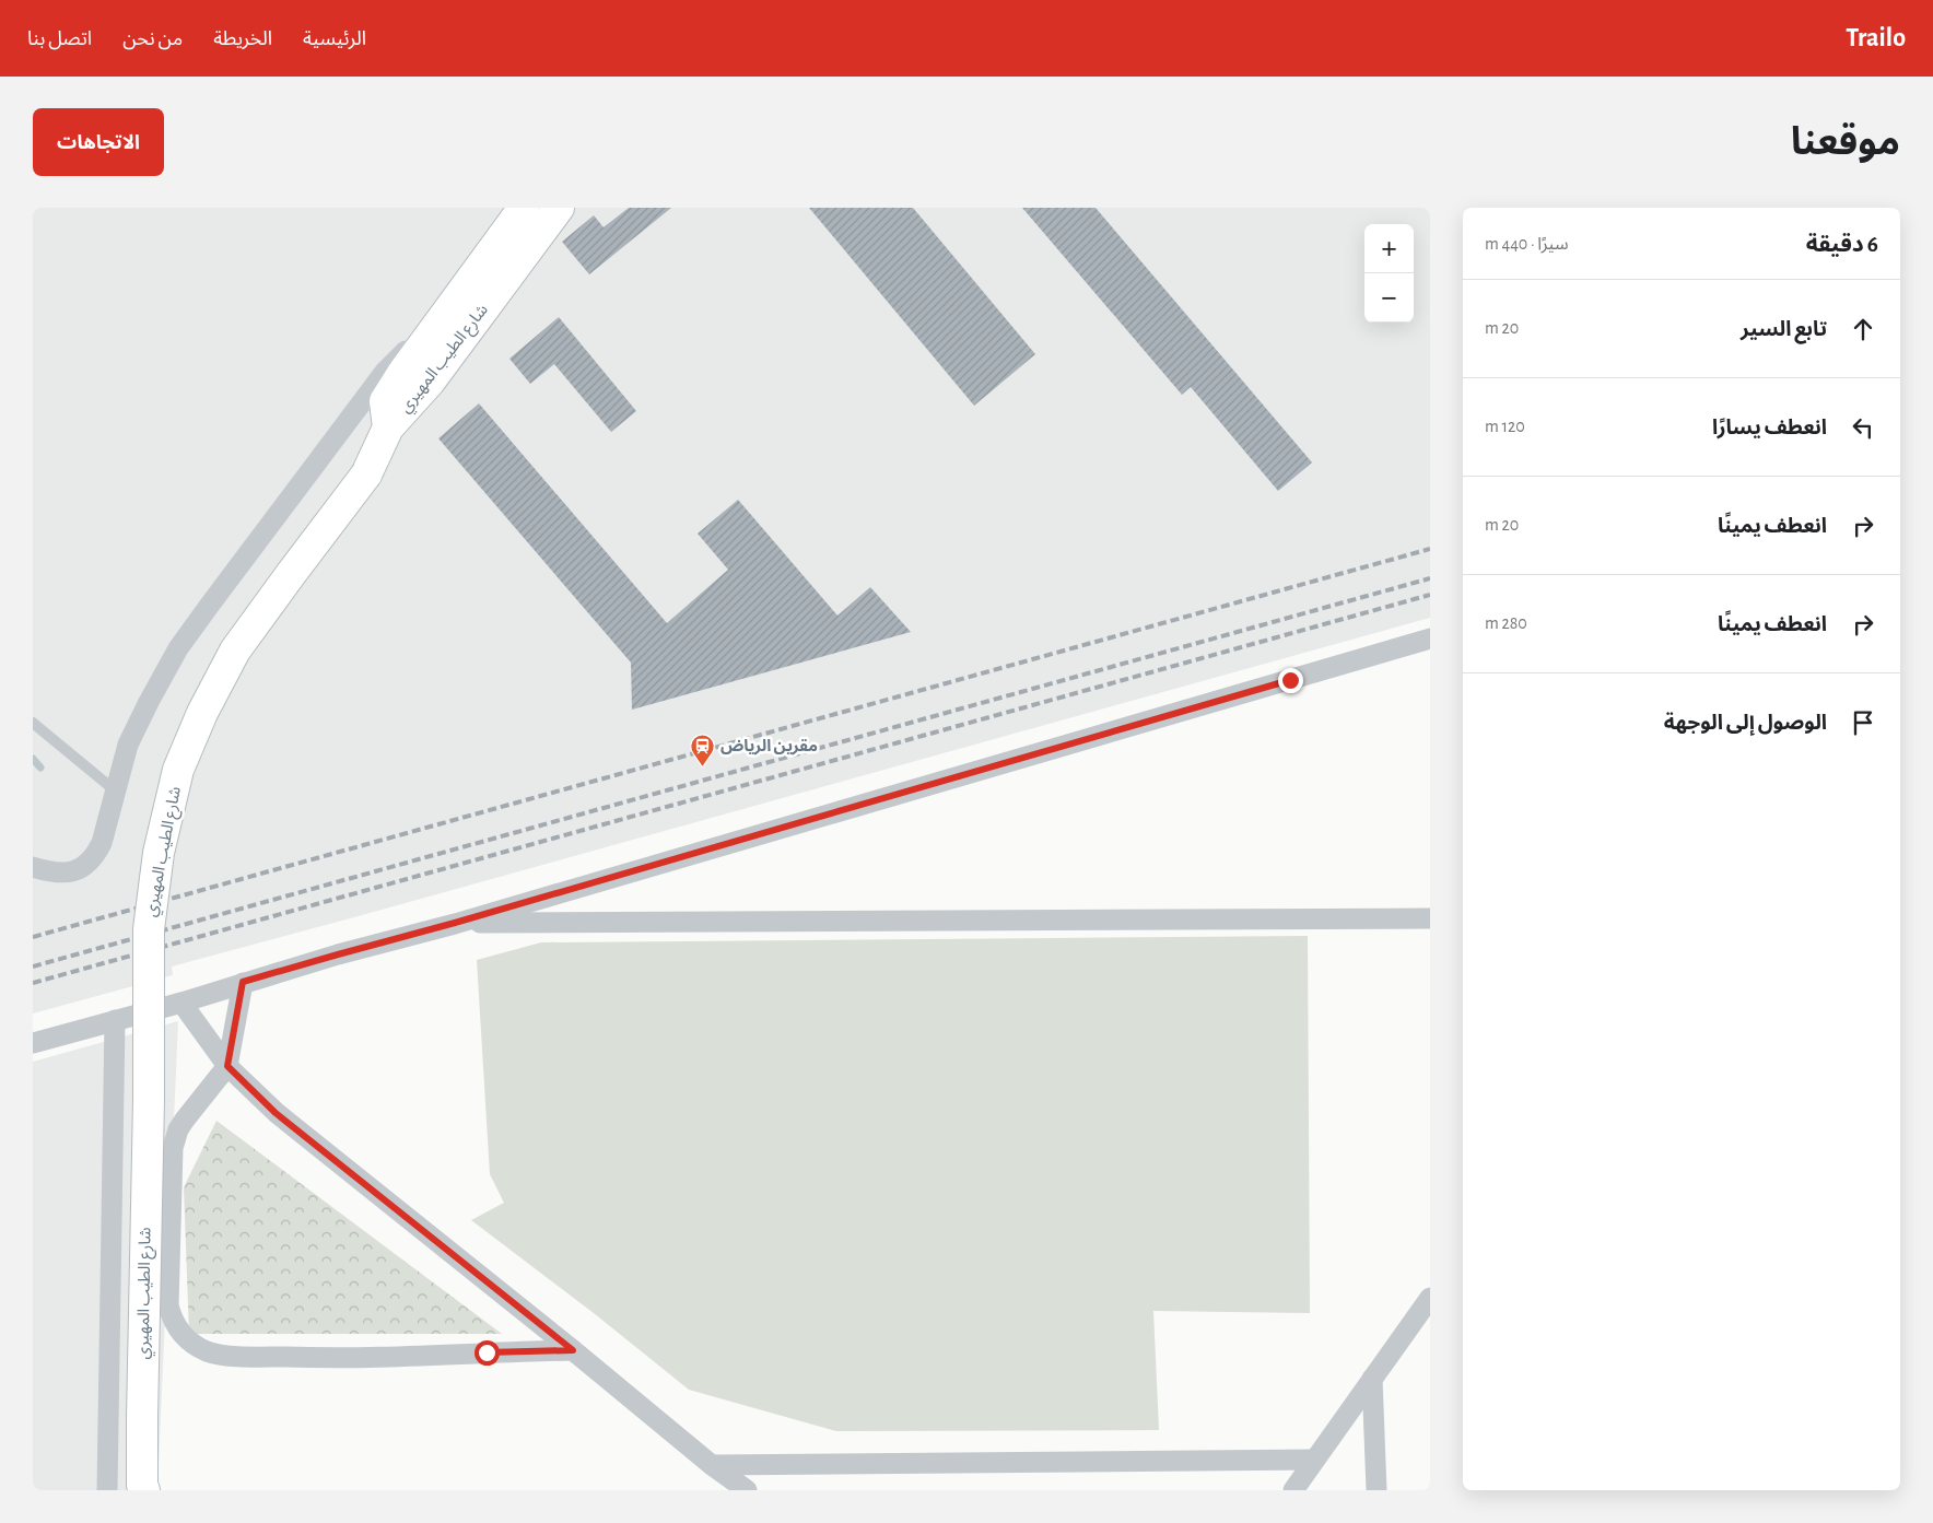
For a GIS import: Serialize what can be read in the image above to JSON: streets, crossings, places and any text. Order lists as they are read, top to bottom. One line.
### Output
{"streets":{"street":["شارع الطيب المهيري"]},"places":{"station":["مقرين الرياض"]},"page":{"header":"Trailo","nav":["الرئيسية","الخريطة","من نحن","اتصل بنا"],"title":"موقعنا","buttons":"الاتجاهات","heading":["6 دقيقة","سيرًا · 440 m"],"map_buttons":["+","−"],"list":[["تابع السير","20 m"],["انعطف يسارًا","120 m"],["انعطف يمينًا","20 m"],["انعطف يمينًا","280 m"],"الوصول إلى الوجهة"]}}
